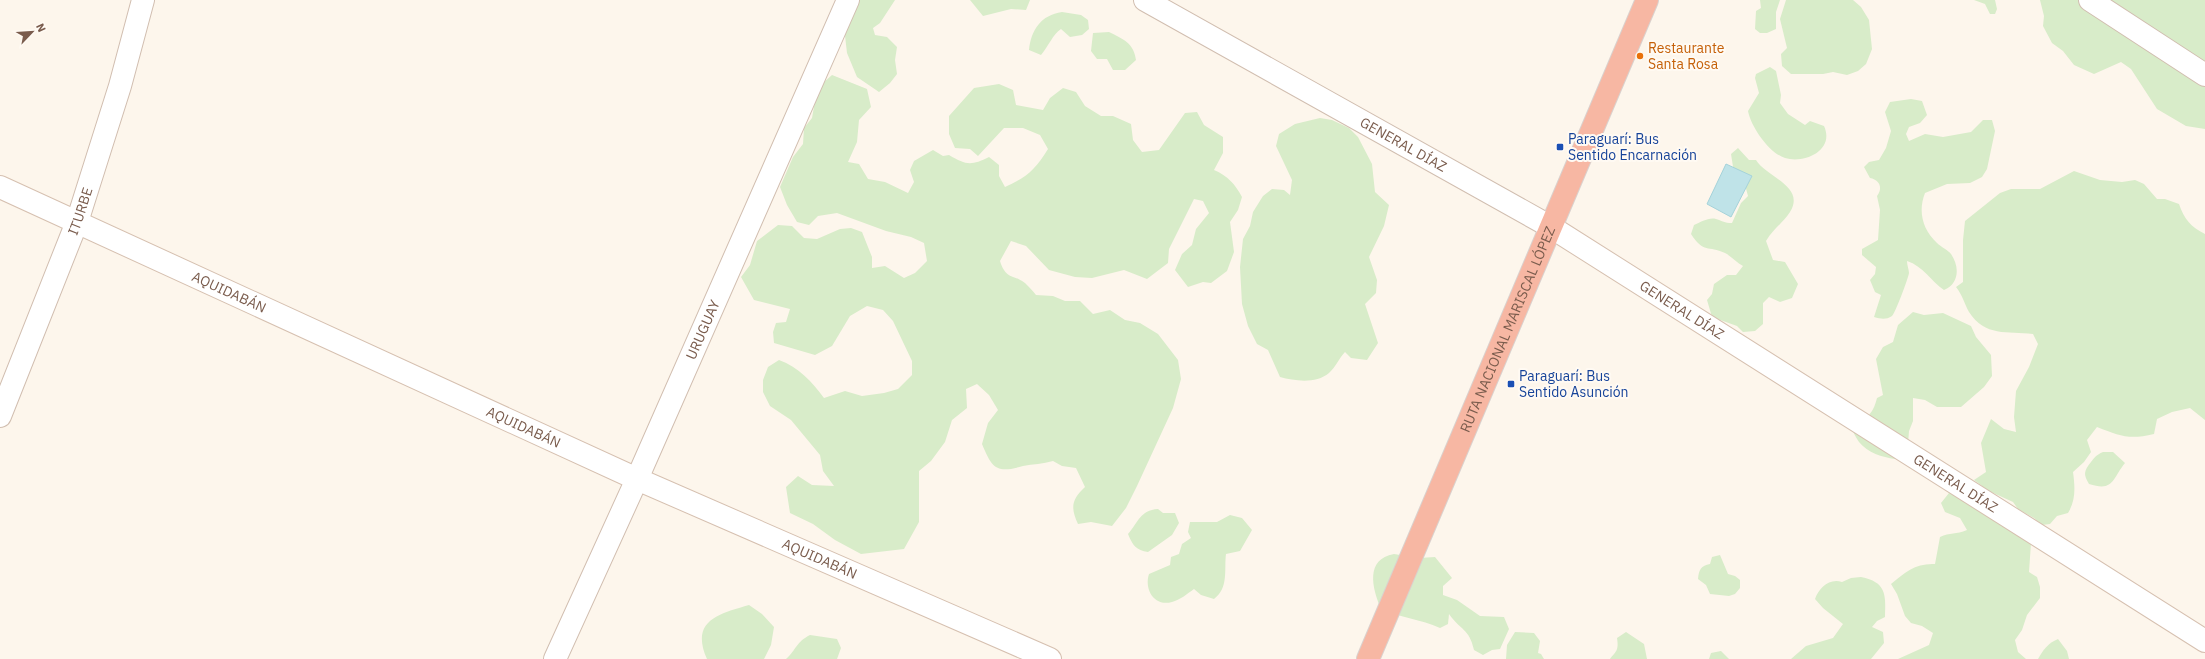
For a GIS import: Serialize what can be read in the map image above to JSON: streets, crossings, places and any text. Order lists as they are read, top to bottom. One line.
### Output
{"streets":{"highway":["RUTA NACIONAL MARISCAL LÓPEZ"],"street":["GENERAL DÍAZ","ITURBE","AQUIDABÁN","URUGUAY"]},"crossings":[["GENERAL DÍAZ","RUTA NACIONAL MARISCAL LÓPEZ"],["ITURBE","AQUIDABÁN"],["AQUIDABÁN","URUGUAY"]],"places":{"other":["Restaurante Santa Rosa"],"transit":["Paraguarí: Bus Sentido Encarnación","Paraguarí: Bus Sentido Asunción"]},"north":"top right"}
